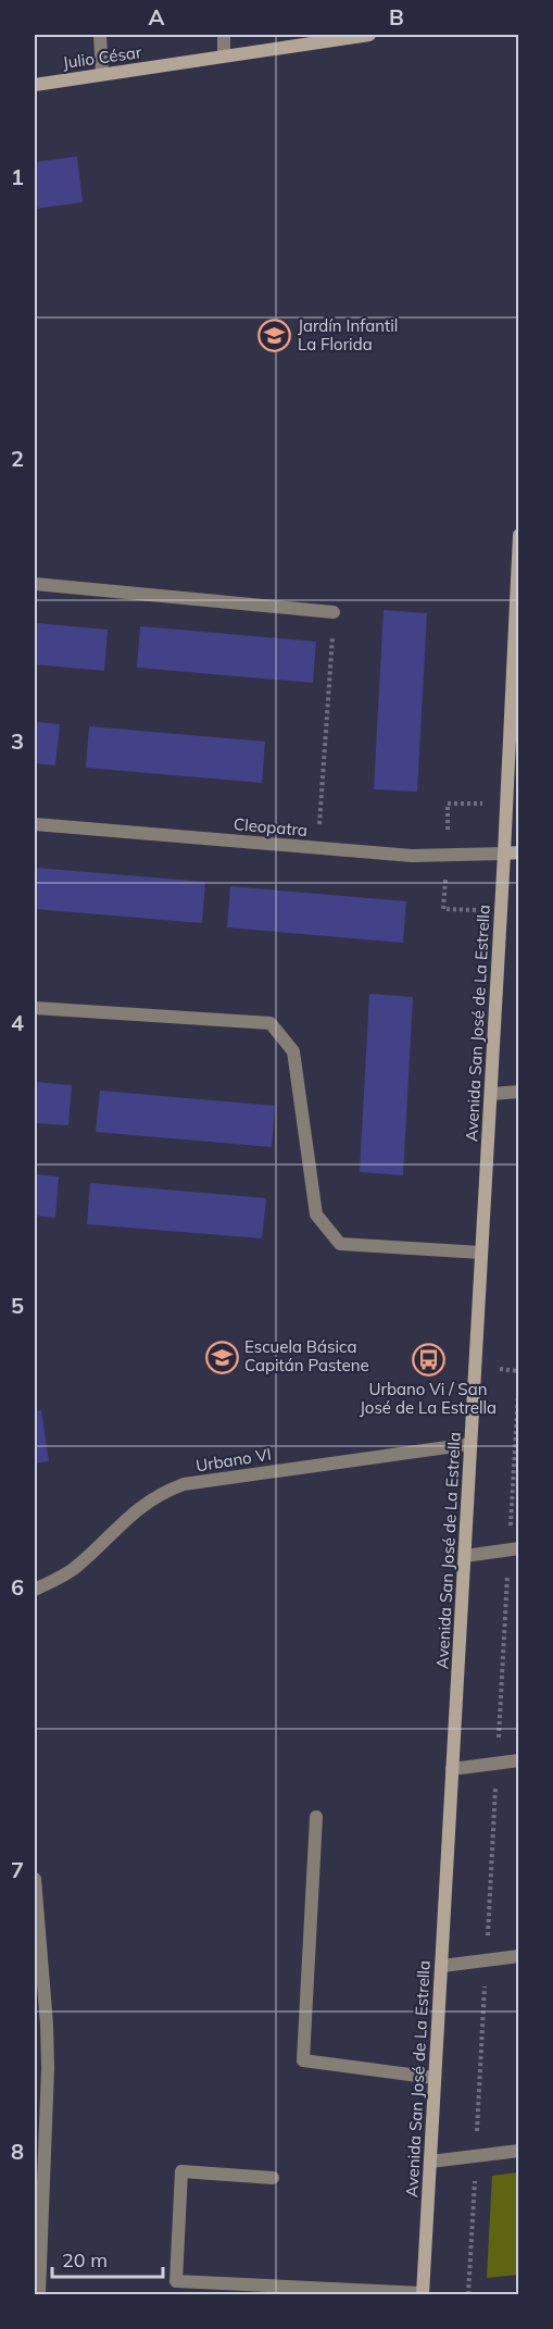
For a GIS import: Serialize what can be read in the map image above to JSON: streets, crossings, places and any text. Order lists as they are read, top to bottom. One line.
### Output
{"streets":{"main road":["Julio César","Avenida San José de La Estrella"],"street":["Cleopatra","Urbano VI"]},"crossings":[["Cleopatra","Avenida San José de La Estrella"],["Avenida San José de La Estrella","Urbano VI"]],"places":{"school or university":["Jardín Infantil La Florida","Escuela Básica Capitán Pastene"],"bus stop":["Urbano Vi / San José de La Estrella"]},"scale_bar":"20 m","grid":{"columns":["A","B"],"rows":["1","2","3","4","5","6","7","8"]}}
